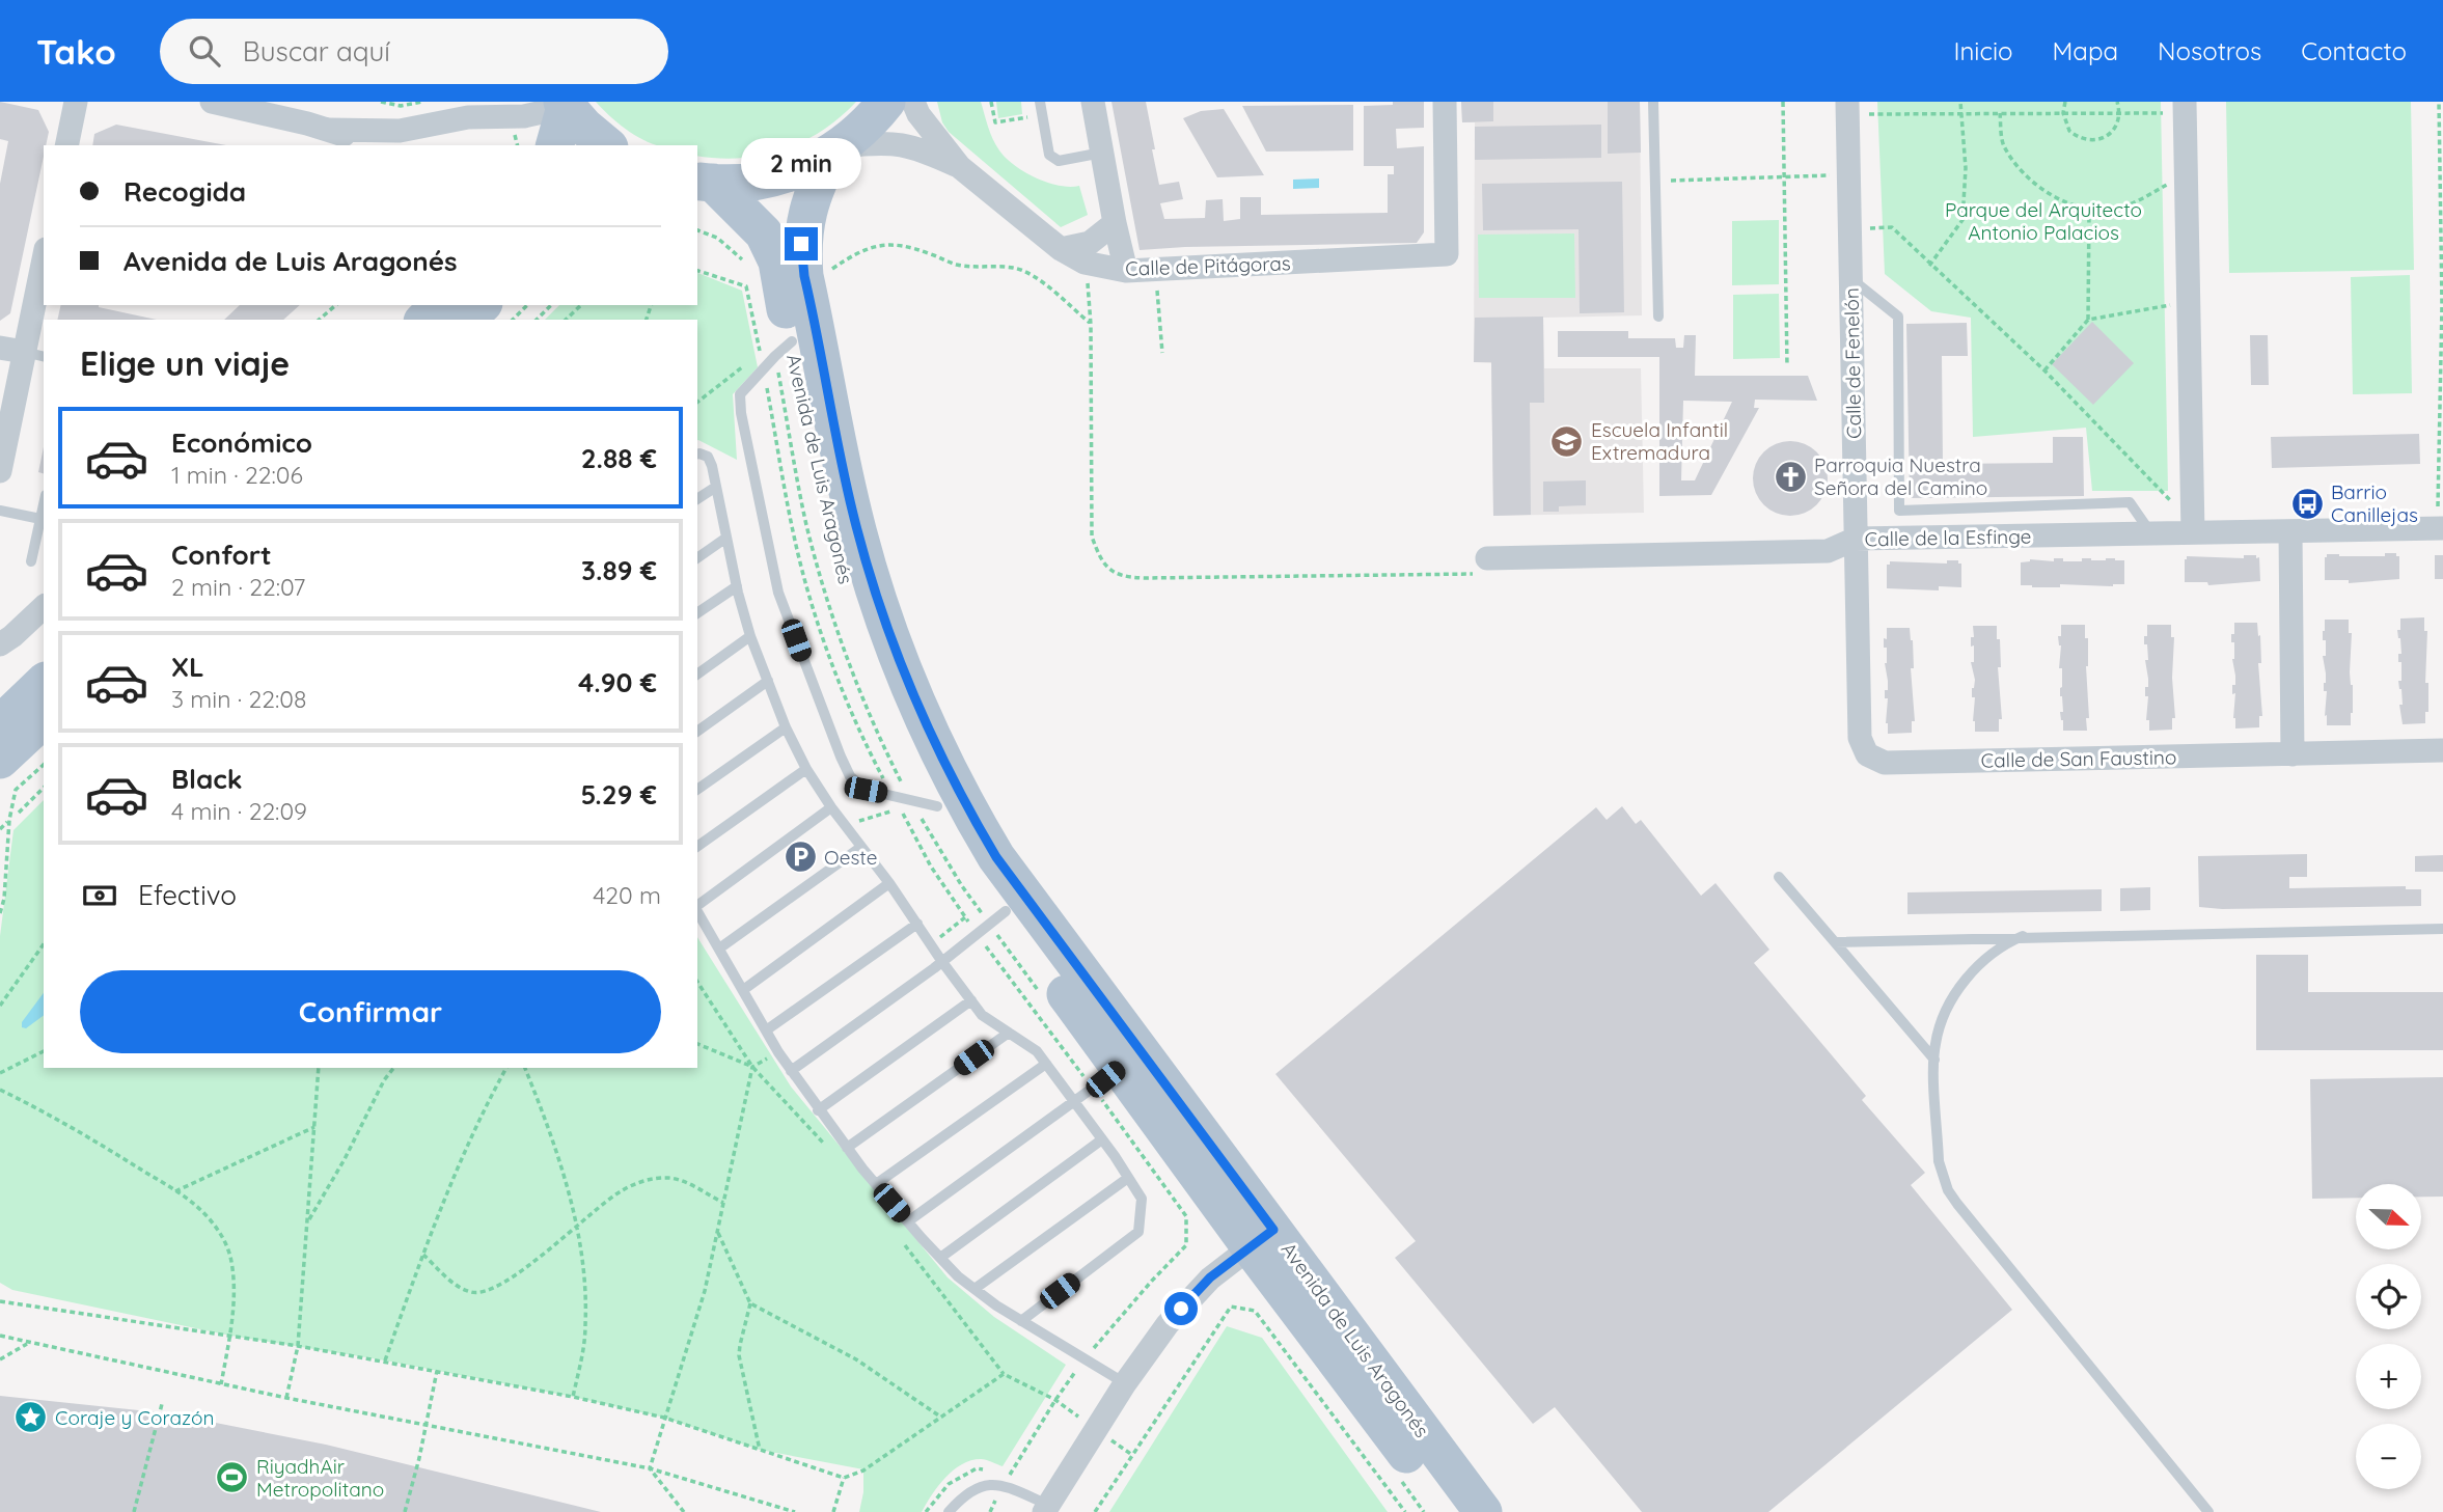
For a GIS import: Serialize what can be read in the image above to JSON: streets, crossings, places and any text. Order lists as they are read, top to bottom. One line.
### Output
{"streets":{"main road":["Avenida de Luis Aragonés"],"street":["Calle de Pitágoras","Calle de Fenelón","Calle de la Esfinge","Calle de San Faustino"]},"crossings":[["Calle de Pitágoras","Avenida de Luis Aragonés"],["Calle de Fenelón","Calle de la Esfinge"],["Calle de Fenelón","Calle de San Faustino"]],"parks":["Parque del Arquitecto Antonio Palacios"],"places":{"school or university":["Escuela Infantil Extremadura"],"church":["Parroquia Nuestra Señora del Camino"],"bus stop":["Barrio Canillejas"],"parking":["Oeste"],"place":["Coraje y Corazón"],"sports":["RiyadhAir Metropolitano"]},"north":"right","page":{"header":"Tako","search":"Buscar aquí","nav":["Inicio","Mapa","Nosotros","Contacto"],"bubble":"2 min","banner":["Recogida","Avenida de Luis Aragonés"],"heading":"Elige un viaje","list":[{"name":"Económico","note":"1 min · 22:06","value":"2.88 €"},{"name":"Confort","note":"2 min · 22:07","value":"3.89 €"},{"name":"XL","note":"3 min · 22:08","value":"4.90 €"},{"name":"Black","note":"4 min · 22:09","value":"5.29 €"}],"pay":["Efectivo","420 m"],"buttons":"Confirmar","map_buttons":["+","−"]}}
